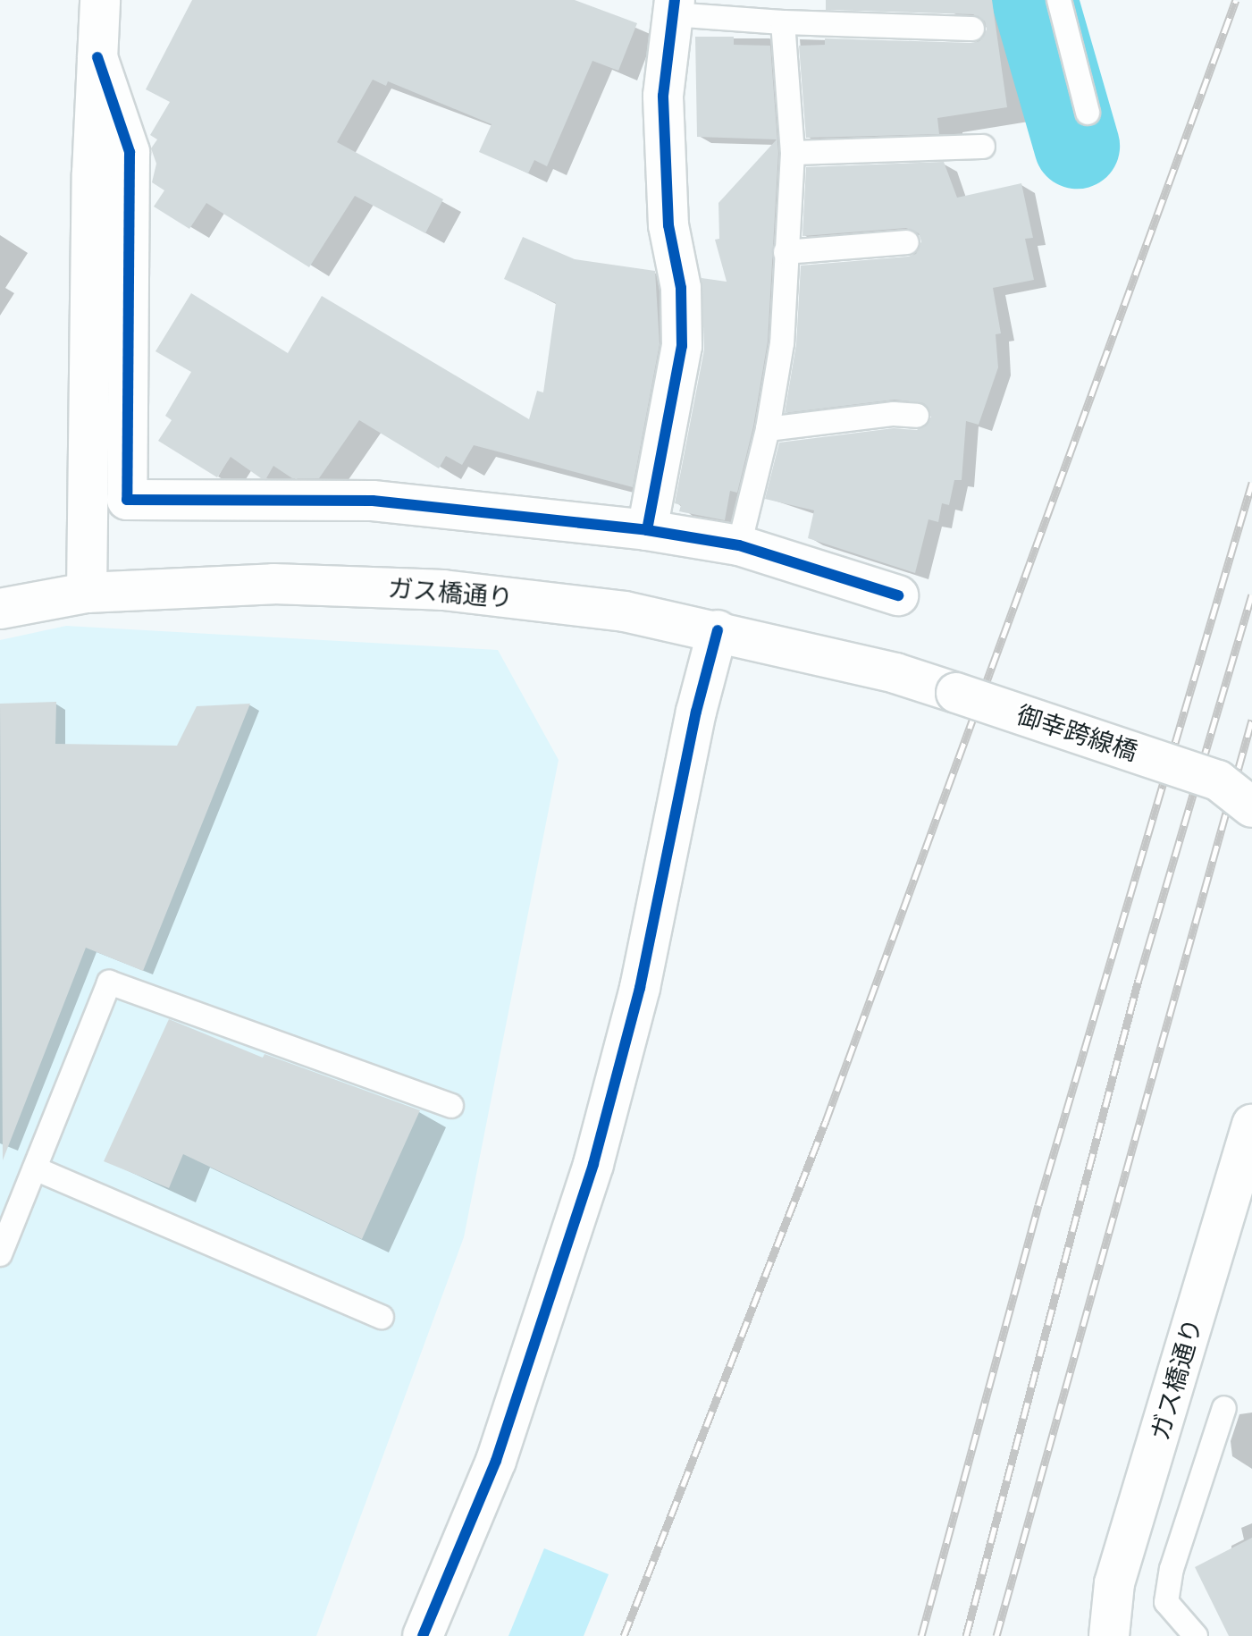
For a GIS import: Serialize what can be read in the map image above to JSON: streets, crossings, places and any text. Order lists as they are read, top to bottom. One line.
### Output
{"streets":{"street":["ガス橋通り","御幸跨線橋"]},"crossings":[["ガス橋通り","御幸跨線橋"]]}
